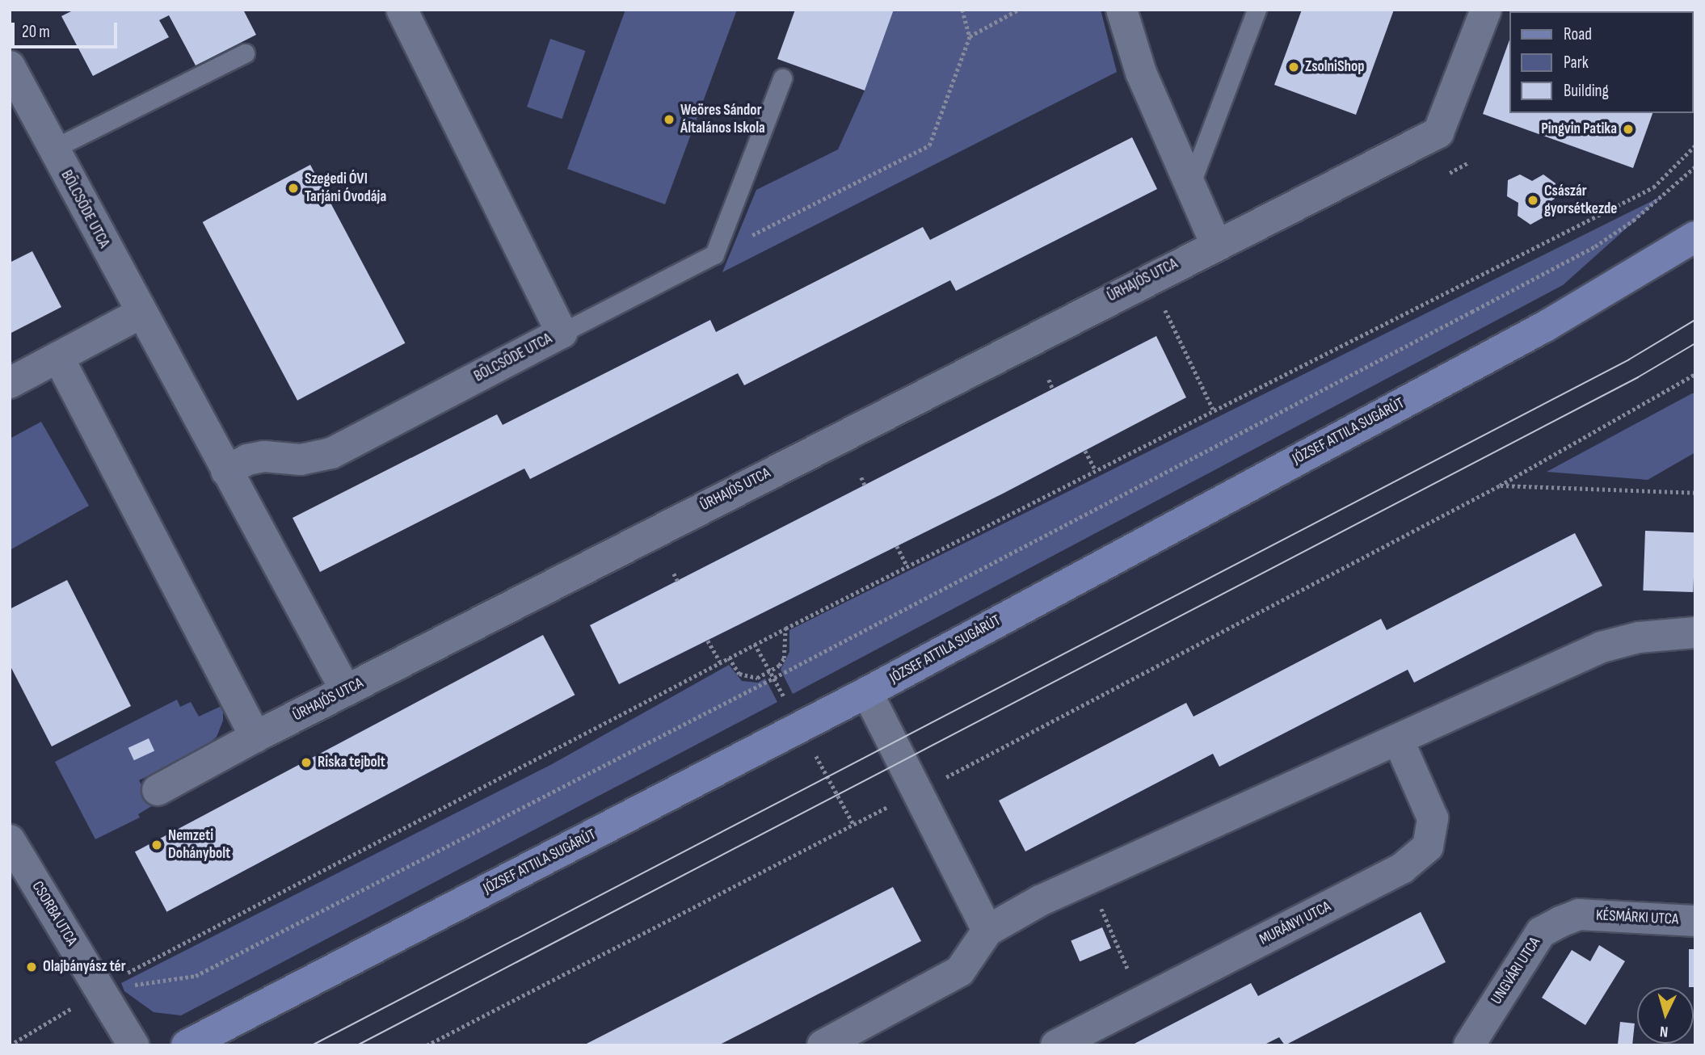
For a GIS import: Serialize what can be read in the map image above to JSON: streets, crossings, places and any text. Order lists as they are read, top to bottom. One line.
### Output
{"streets":{"main road":["JÓZSEF ATTILA SUGÁRÚT"],"street":["BÖLCSŐDE UTCA","ŰRHAJÓS UTCA","CSORBA UTCA","KÉSMÁRKI UTCA","MURÁNYI UTCA","UNGVÁRI UTCA"]},"crossings":[["BÖLCSŐDE UTCA","ŰRHAJÓS UTCA"],["KÉSMÁRKI UTCA","UNGVÁRI UTCA"]],"places":["ZsolniShop","Weöres Sándor Általános Iskola","Pingvin Patika","Szegedi ÓVI Tarjáni Óvodája","Császár gyorsétkezde","Riska tejbolt","Nemzeti Dohánybolt","Olajbányász tér"],"legend":["Road","Park","Building"],"scale_bar":"20 m","north":"bottom"}
